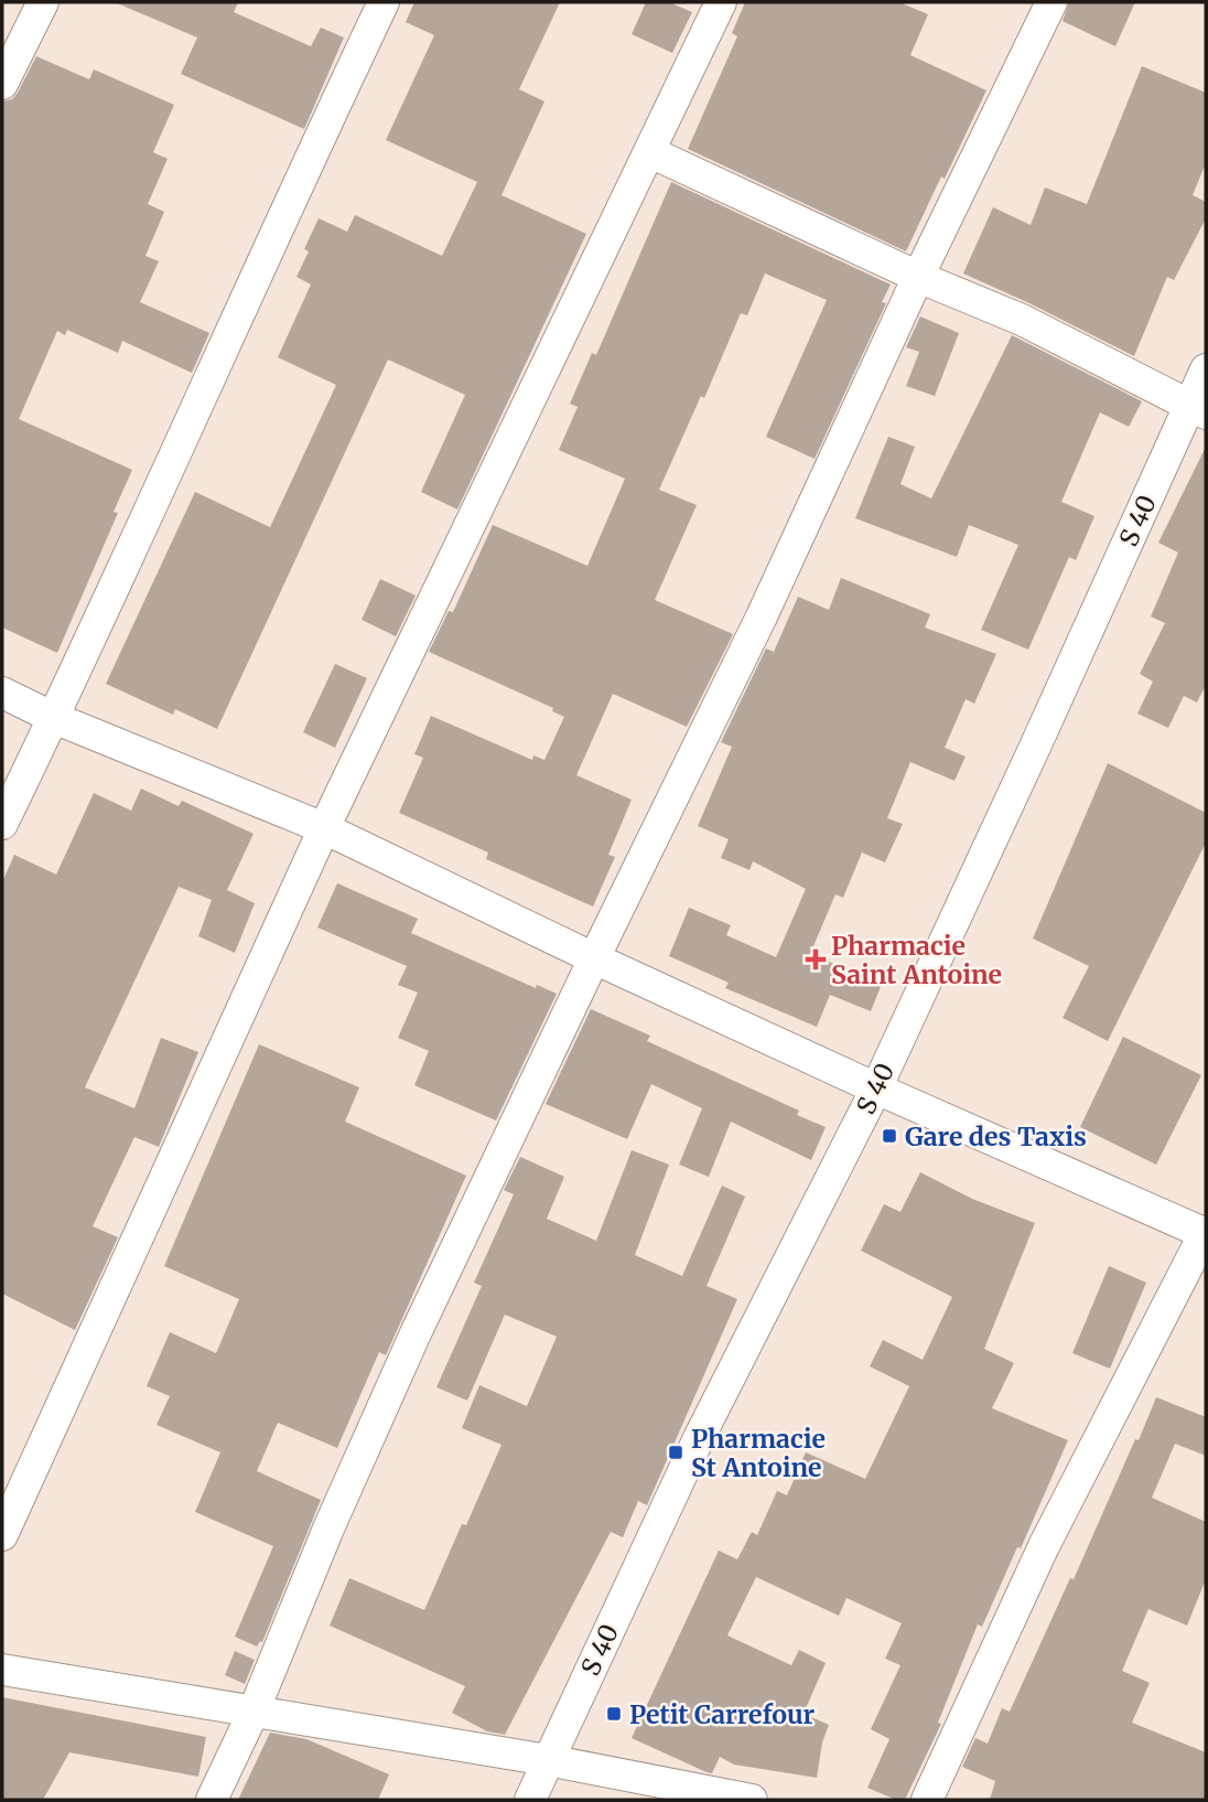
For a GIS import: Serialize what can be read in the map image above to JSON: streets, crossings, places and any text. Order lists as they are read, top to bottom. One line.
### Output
{"streets":{"street":["S 40"]},"places":{"health":["Pharmacie Saint Antoine"],"transit":["Gare des Taxis","Pharmacie St Antoine","Petit Carrefour"]}}
